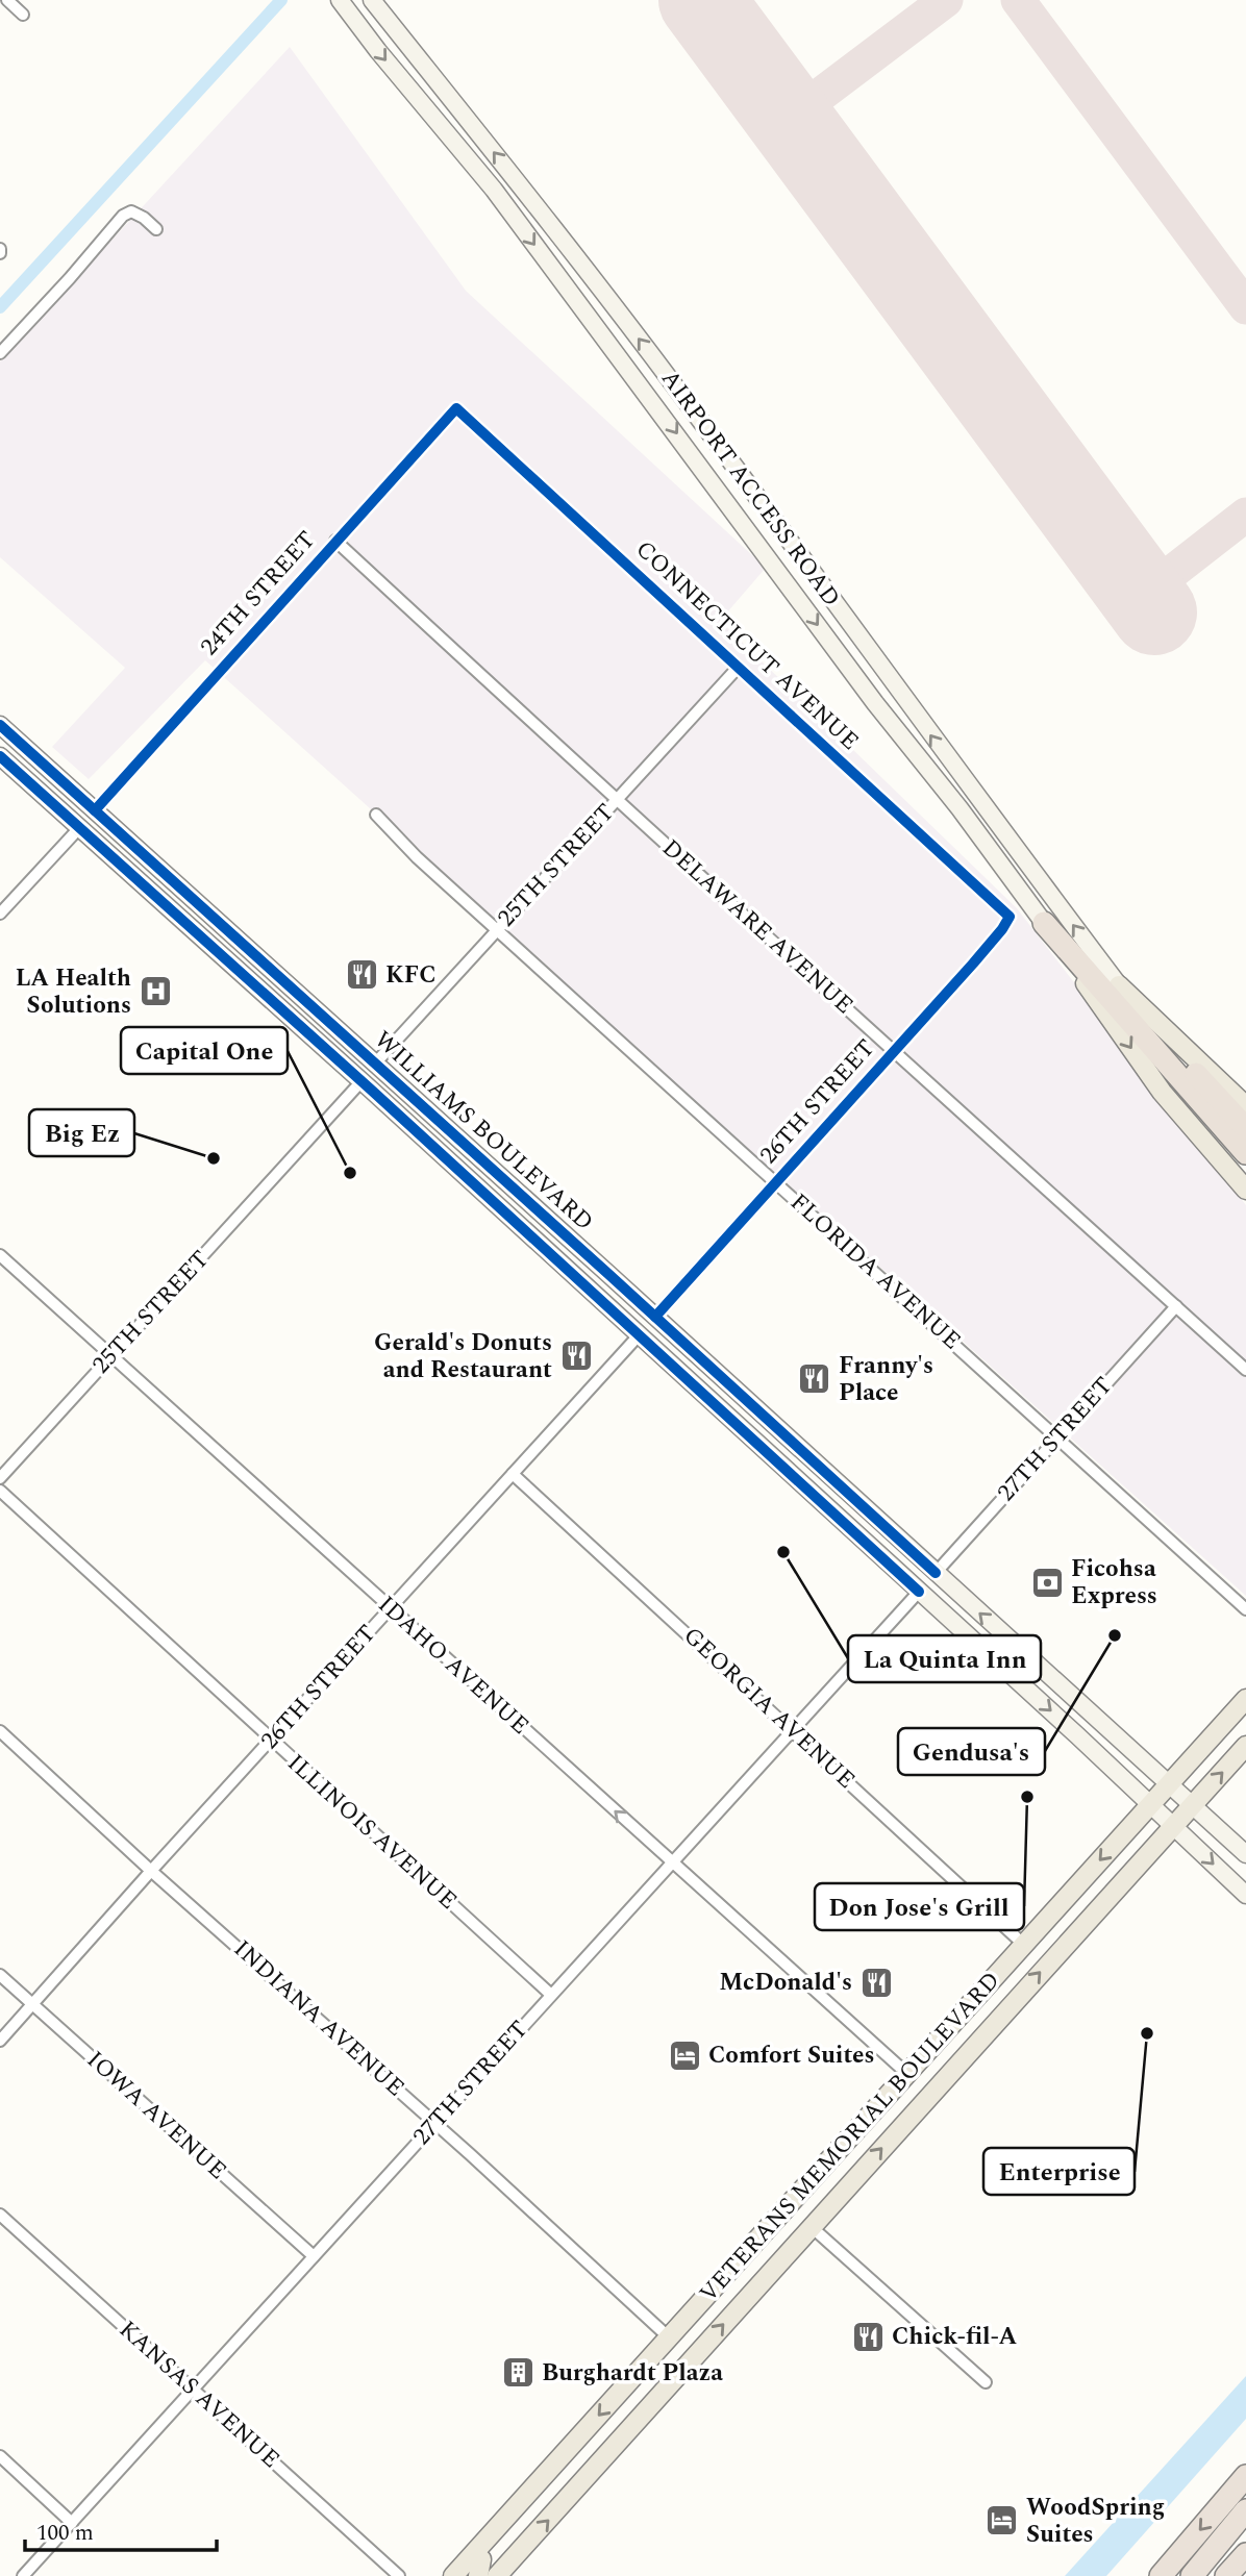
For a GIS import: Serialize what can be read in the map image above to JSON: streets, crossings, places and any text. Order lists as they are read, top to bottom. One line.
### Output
{"streets":{"main road":["AIRPORT ACCESS ROAD","WILLIAMS BOULEVARD","VETERANS MEMORIAL BOULEVARD"],"street":["24TH STREET","CONNECTICUT AVENUE","25TH STREET","DELAWARE AVENUE","26TH STREET","FLORIDA AVENUE","27TH STREET","IDAHO AVENUE","GEORGIA AVENUE","ILLINOIS AVENUE","INDIANA AVENUE","IOWA AVENUE","KANSAS AVENUE"]},"crossings":[["24TH STREET","CONNECTICUT AVENUE"],["24TH STREET","DELAWARE AVENUE"],["24TH STREET","WILLIAMS BOULEVARD"],["CONNECTICUT AVENUE","25TH STREET"],["CONNECTICUT AVENUE","26TH STREET"],["25TH STREET","DELAWARE AVENUE"],["25TH STREET","WILLIAMS BOULEVARD"],["25TH STREET","FLORIDA AVENUE"],["25TH STREET","IDAHO AVENUE"],["DELAWARE AVENUE","26TH STREET"],["DELAWARE AVENUE","27TH STREET"],["26TH STREET","WILLIAMS BOULEVARD"],["26TH STREET","FLORIDA AVENUE"],["26TH STREET","IDAHO AVENUE"],["26TH STREET","GEORGIA AVENUE"],["26TH STREET","ILLINOIS AVENUE"],["26TH STREET","INDIANA AVENUE"],["26TH STREET","IOWA AVENUE"],["WILLIAMS BOULEVARD","27TH STREET"],["WILLIAMS BOULEVARD","VETERANS MEMORIAL BOULEVARD"],["FLORIDA AVENUE","27TH STREET"],["27TH STREET","IDAHO AVENUE"],["27TH STREET","GEORGIA AVENUE"],["27TH STREET","ILLINOIS AVENUE"],["27TH STREET","INDIANA AVENUE"],["27TH STREET","IOWA AVENUE"],["27TH STREET","KANSAS AVENUE"],["IDAHO AVENUE","VETERANS MEMORIAL BOULEVARD"],["GEORGIA AVENUE","VETERANS MEMORIAL BOULEVARD"],["INDIANA AVENUE","VETERANS MEMORIAL BOULEVARD"]],"places":{"restaurant":["KFC","Gerald's Donuts and Restaurant","Franny's Place","McDonald's","Chick-fil-A"],"hospital":["LA Health Solutions"],"other":["Big Ez","Capital One","La Quinta Inn","Gendusa's","Don Jose's Grill","Enterprise"],"bank":["Ficohsa Express"],"hotel":["Comfort Suites","WoodSpring Suites"],"building":["Burghardt Plaza"]},"scale_bar":"100 m"}
